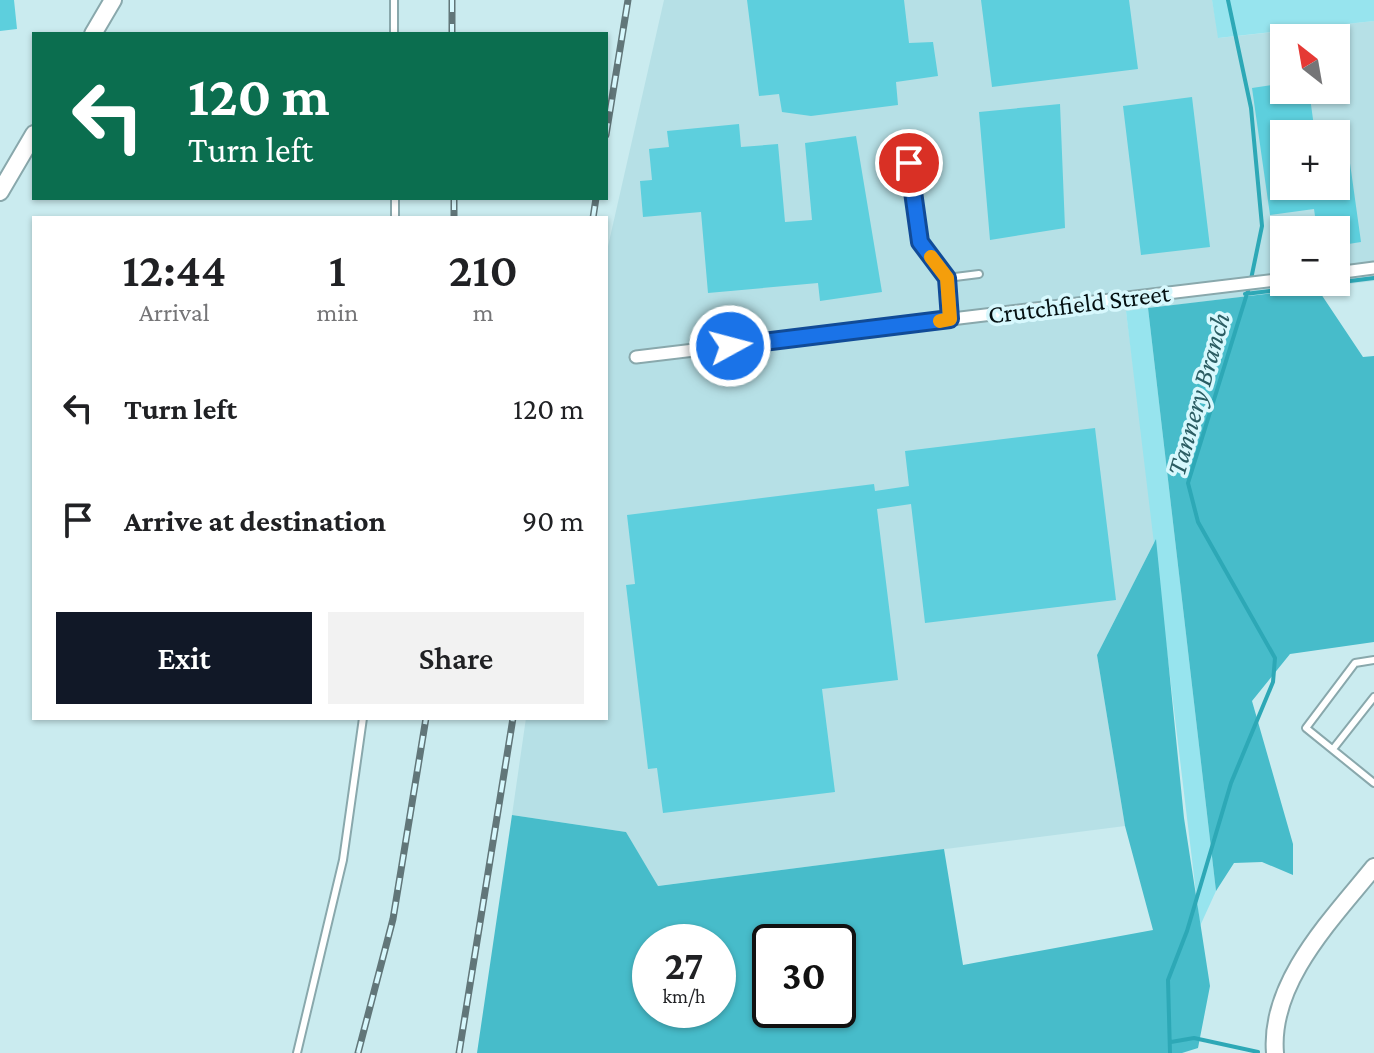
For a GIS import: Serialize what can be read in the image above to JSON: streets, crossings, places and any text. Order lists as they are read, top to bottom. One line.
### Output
{"streets":{"street":["Crutchfield Street"]},"water":["Tannery Branch"],"north":"top left","page":{"map_buttons":["+","−"],"turn":["120 m","Turn left"],"eta":["12:44","Arrival","1","min","210","m"],"list":[{"name":"Turn left","value":"120 m"},{"name":"Arrive at destination","value":"90 m"}],"buttons":["Exit","Share"],"speed":"27 km/h","limit":"30"}}
